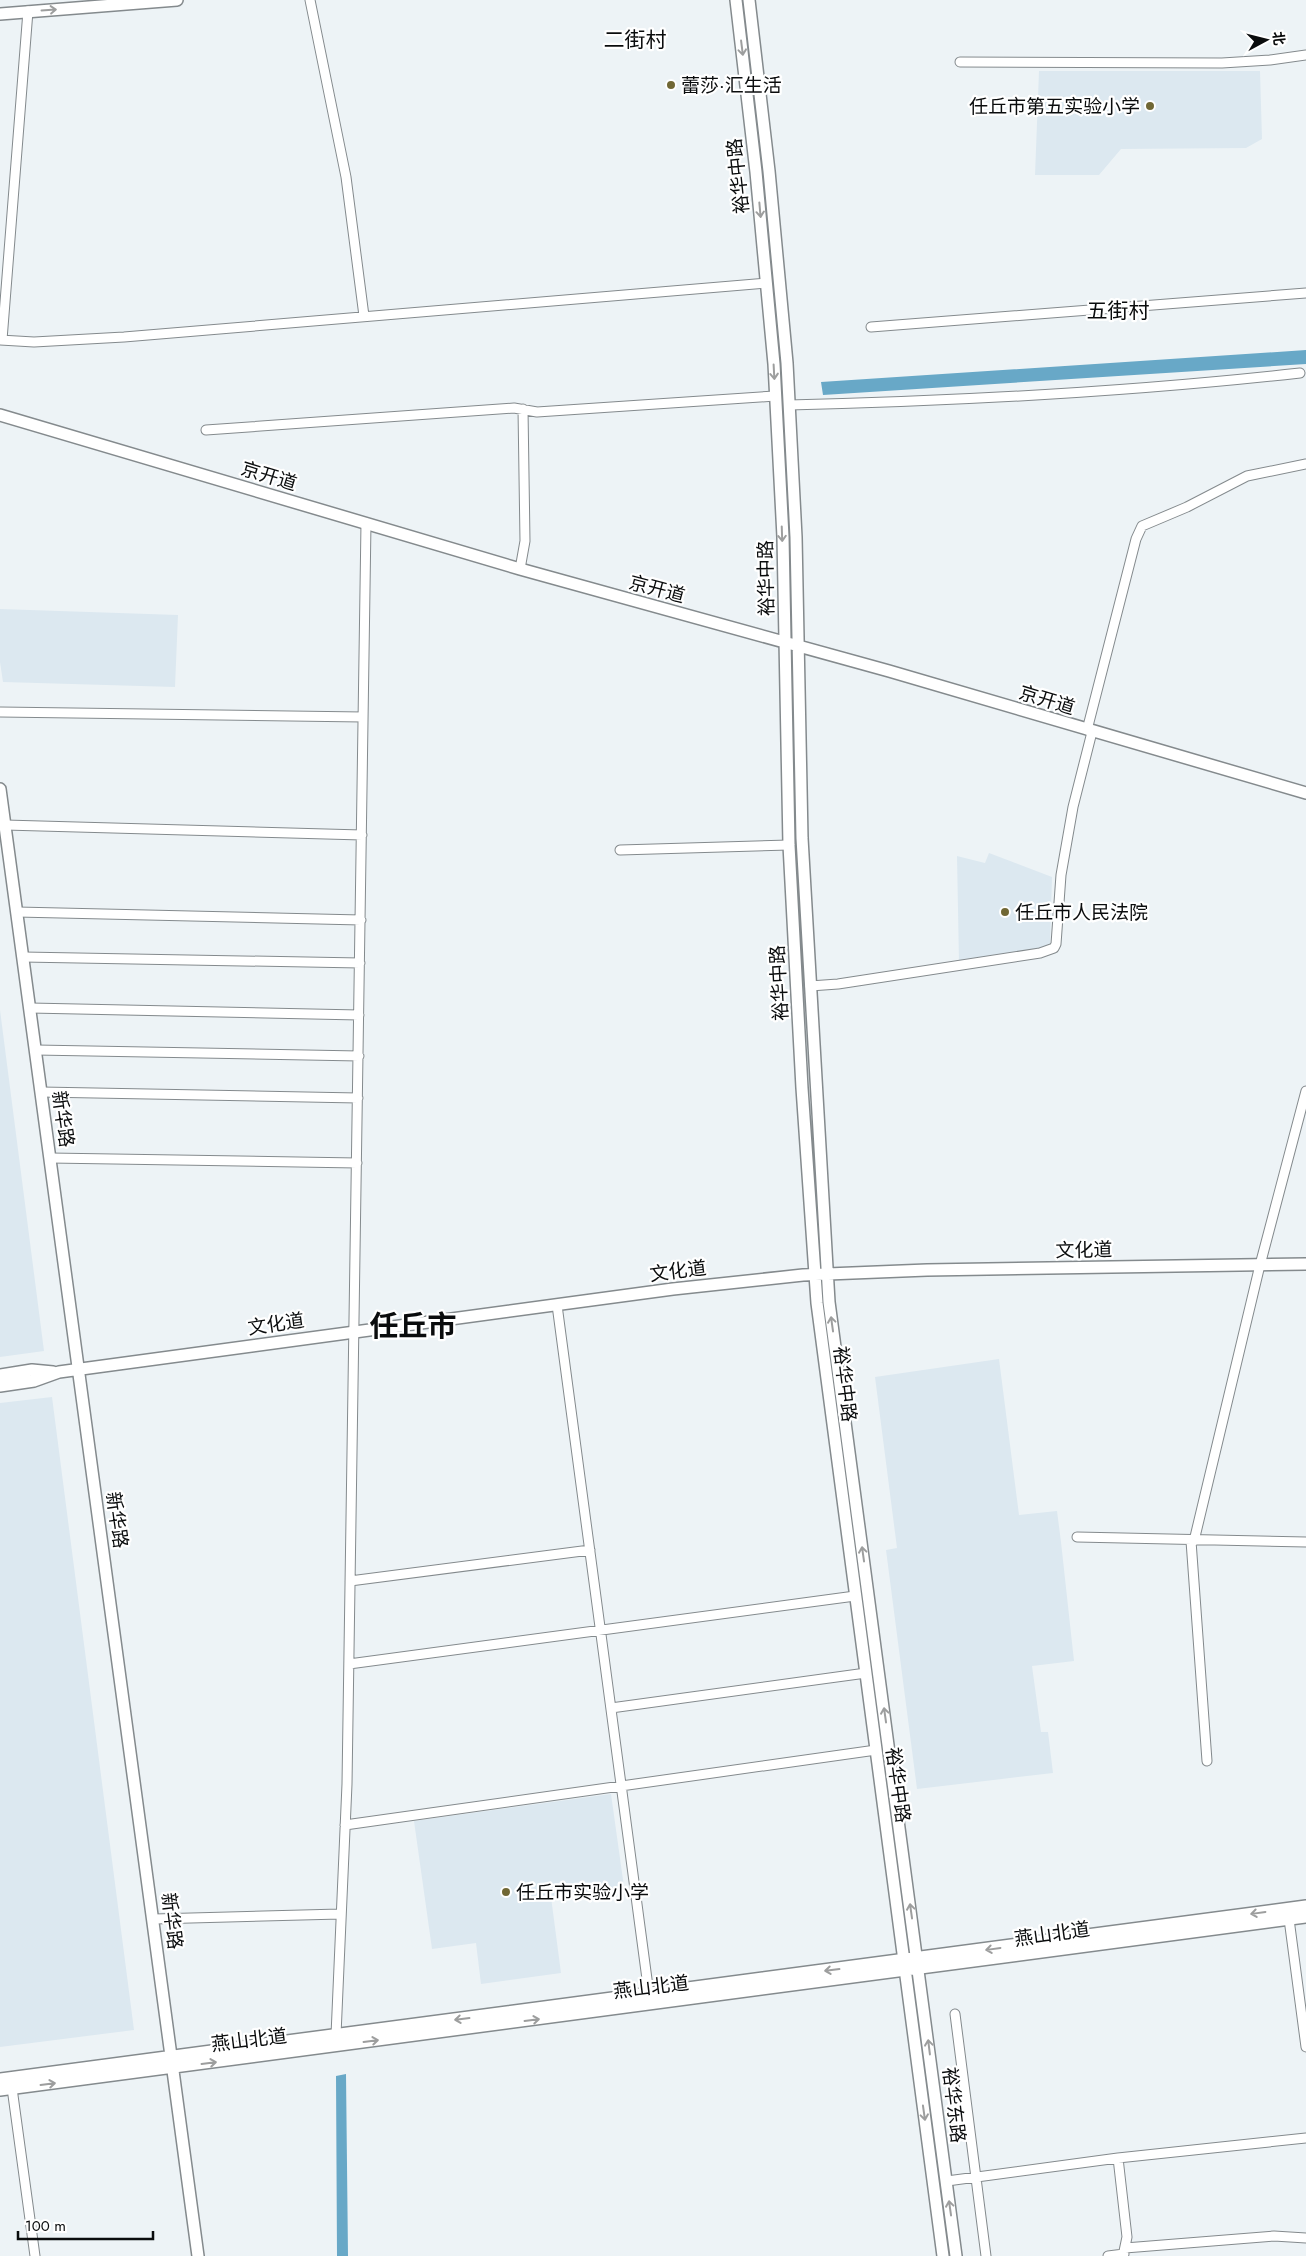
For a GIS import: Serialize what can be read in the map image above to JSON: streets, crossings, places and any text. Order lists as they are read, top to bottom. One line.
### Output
{"streets":{"main road":["裕华中路","京开道","新华路","文化道","燕山北道","裕华东路"]},"crossings":[["裕华中路","京开道"],["裕华中路","文化道"],["裕华中路","燕山北道"],["裕华中路","裕华东路"],["新华路","文化道"],["新华路","燕山北道"],["燕山北道","裕华东路"]],"districts":["二街村","五街村","任丘市"],"places":["蕾莎·汇生活","任丘市第五实验小学","任丘市人民法院","任丘市实验小学"],"scale_bar":"100 m","north":"right"}
